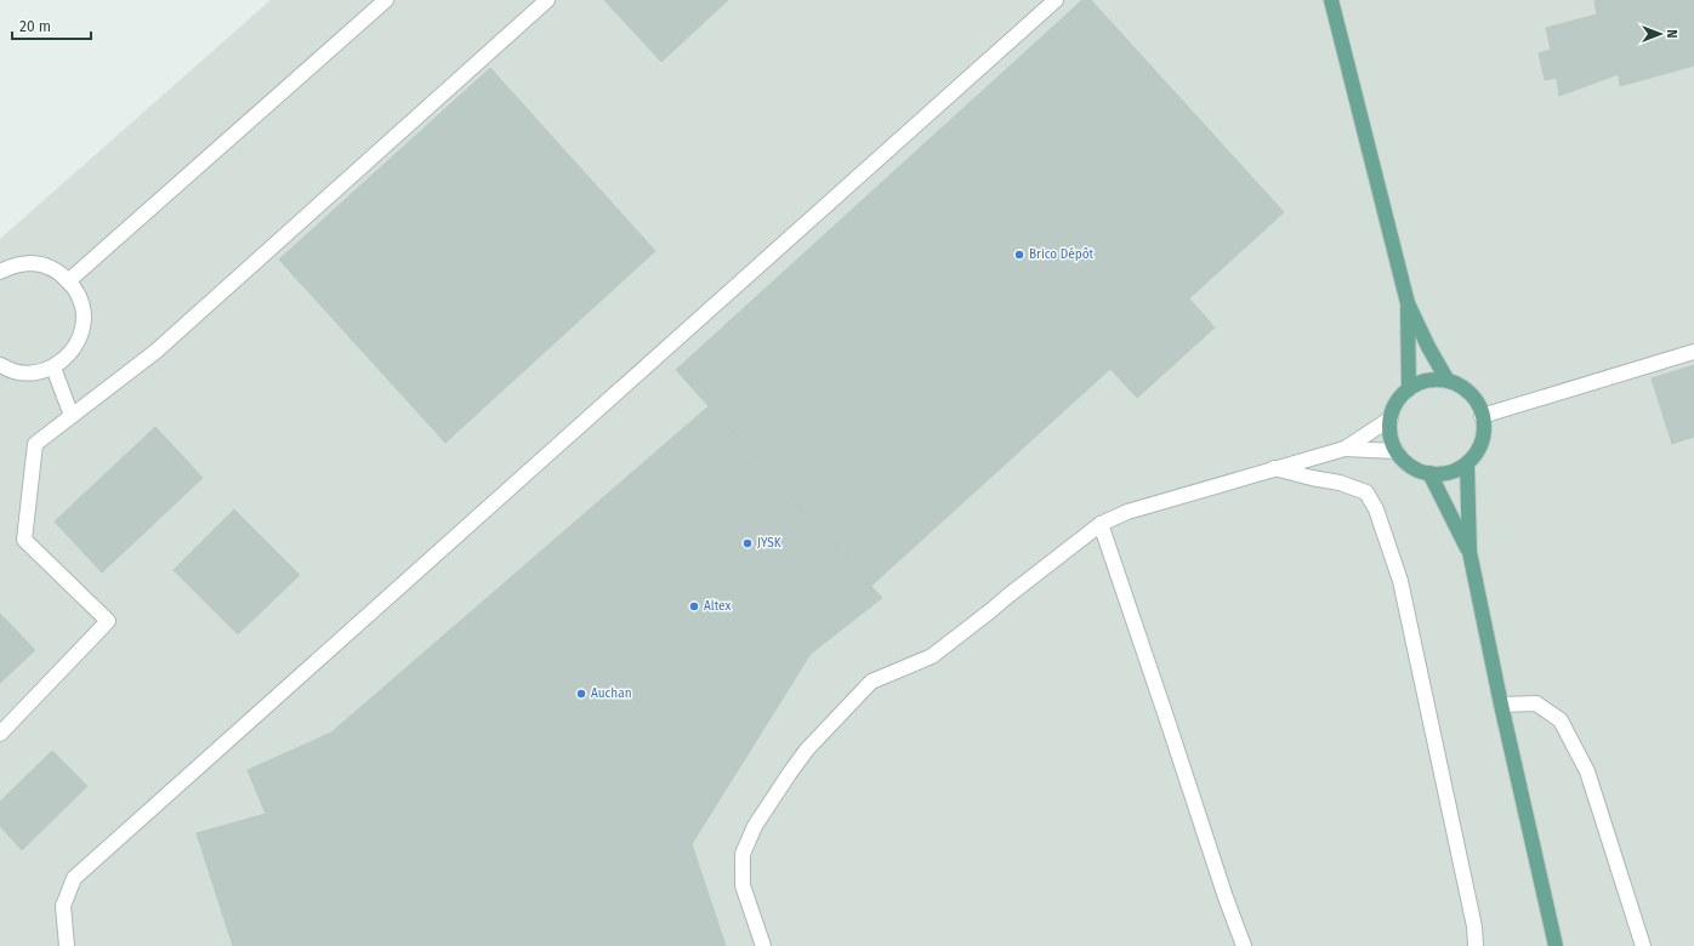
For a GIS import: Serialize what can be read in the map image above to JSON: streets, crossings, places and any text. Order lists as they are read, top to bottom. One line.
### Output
{"places":["Brico Dépôt","JYSK","Altex","Auchan"],"scale_bar":"20 m","north":"right"}
